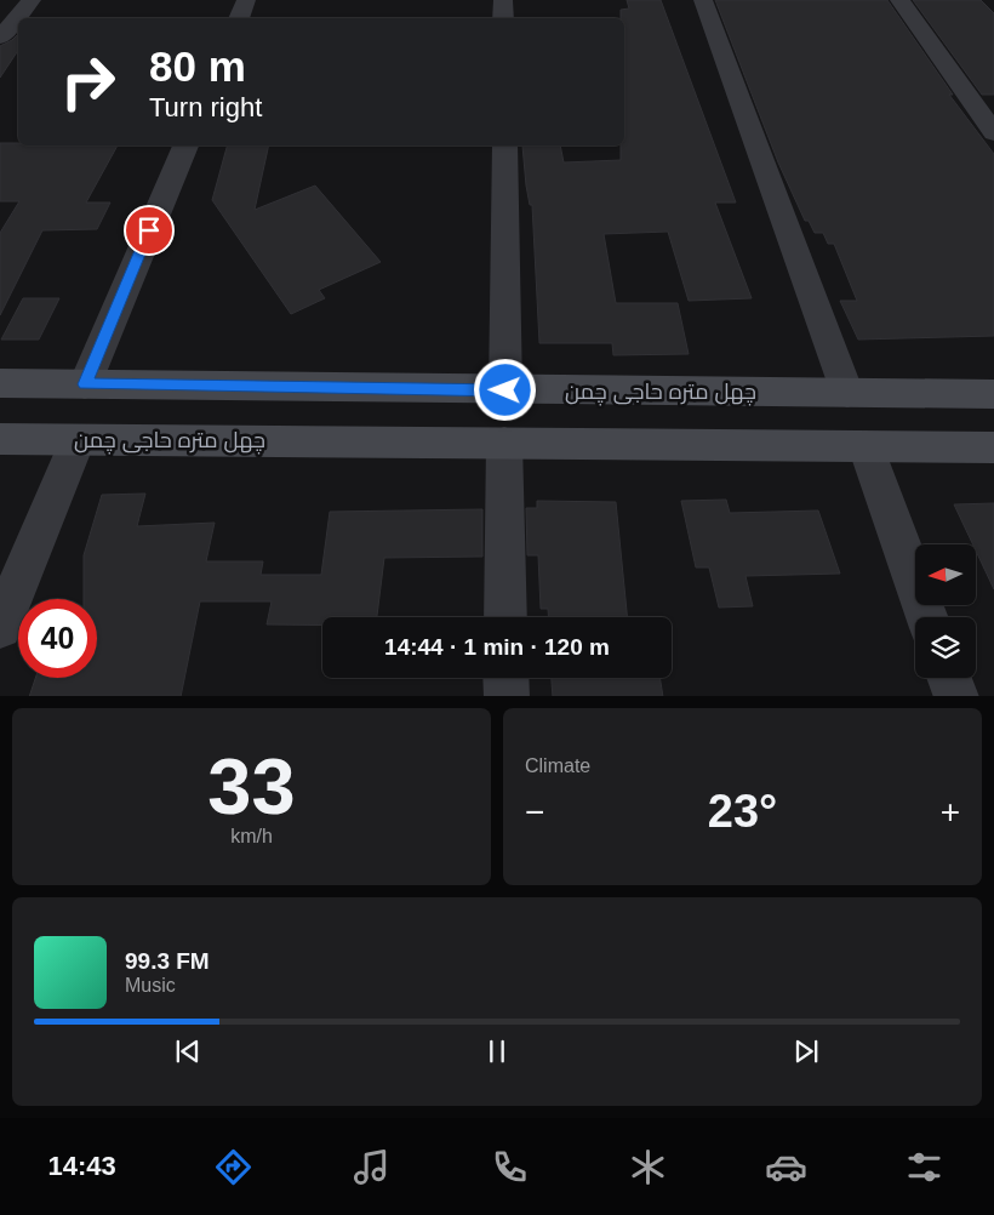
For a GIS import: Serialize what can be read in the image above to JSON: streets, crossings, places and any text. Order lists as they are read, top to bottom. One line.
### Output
{"streets":{"street":["چهل متره حاجی چمن"]},"north":"left","page":{"turn":["80 m","Turn right"],"limit":"40","trip":"14:44 · 1 min · 120 m","tile":[["33","km/h"],"Climate"],"heat":["−","23°","+"],"song":["99.3 FM","Music"],"tabs":"14:43"}}
